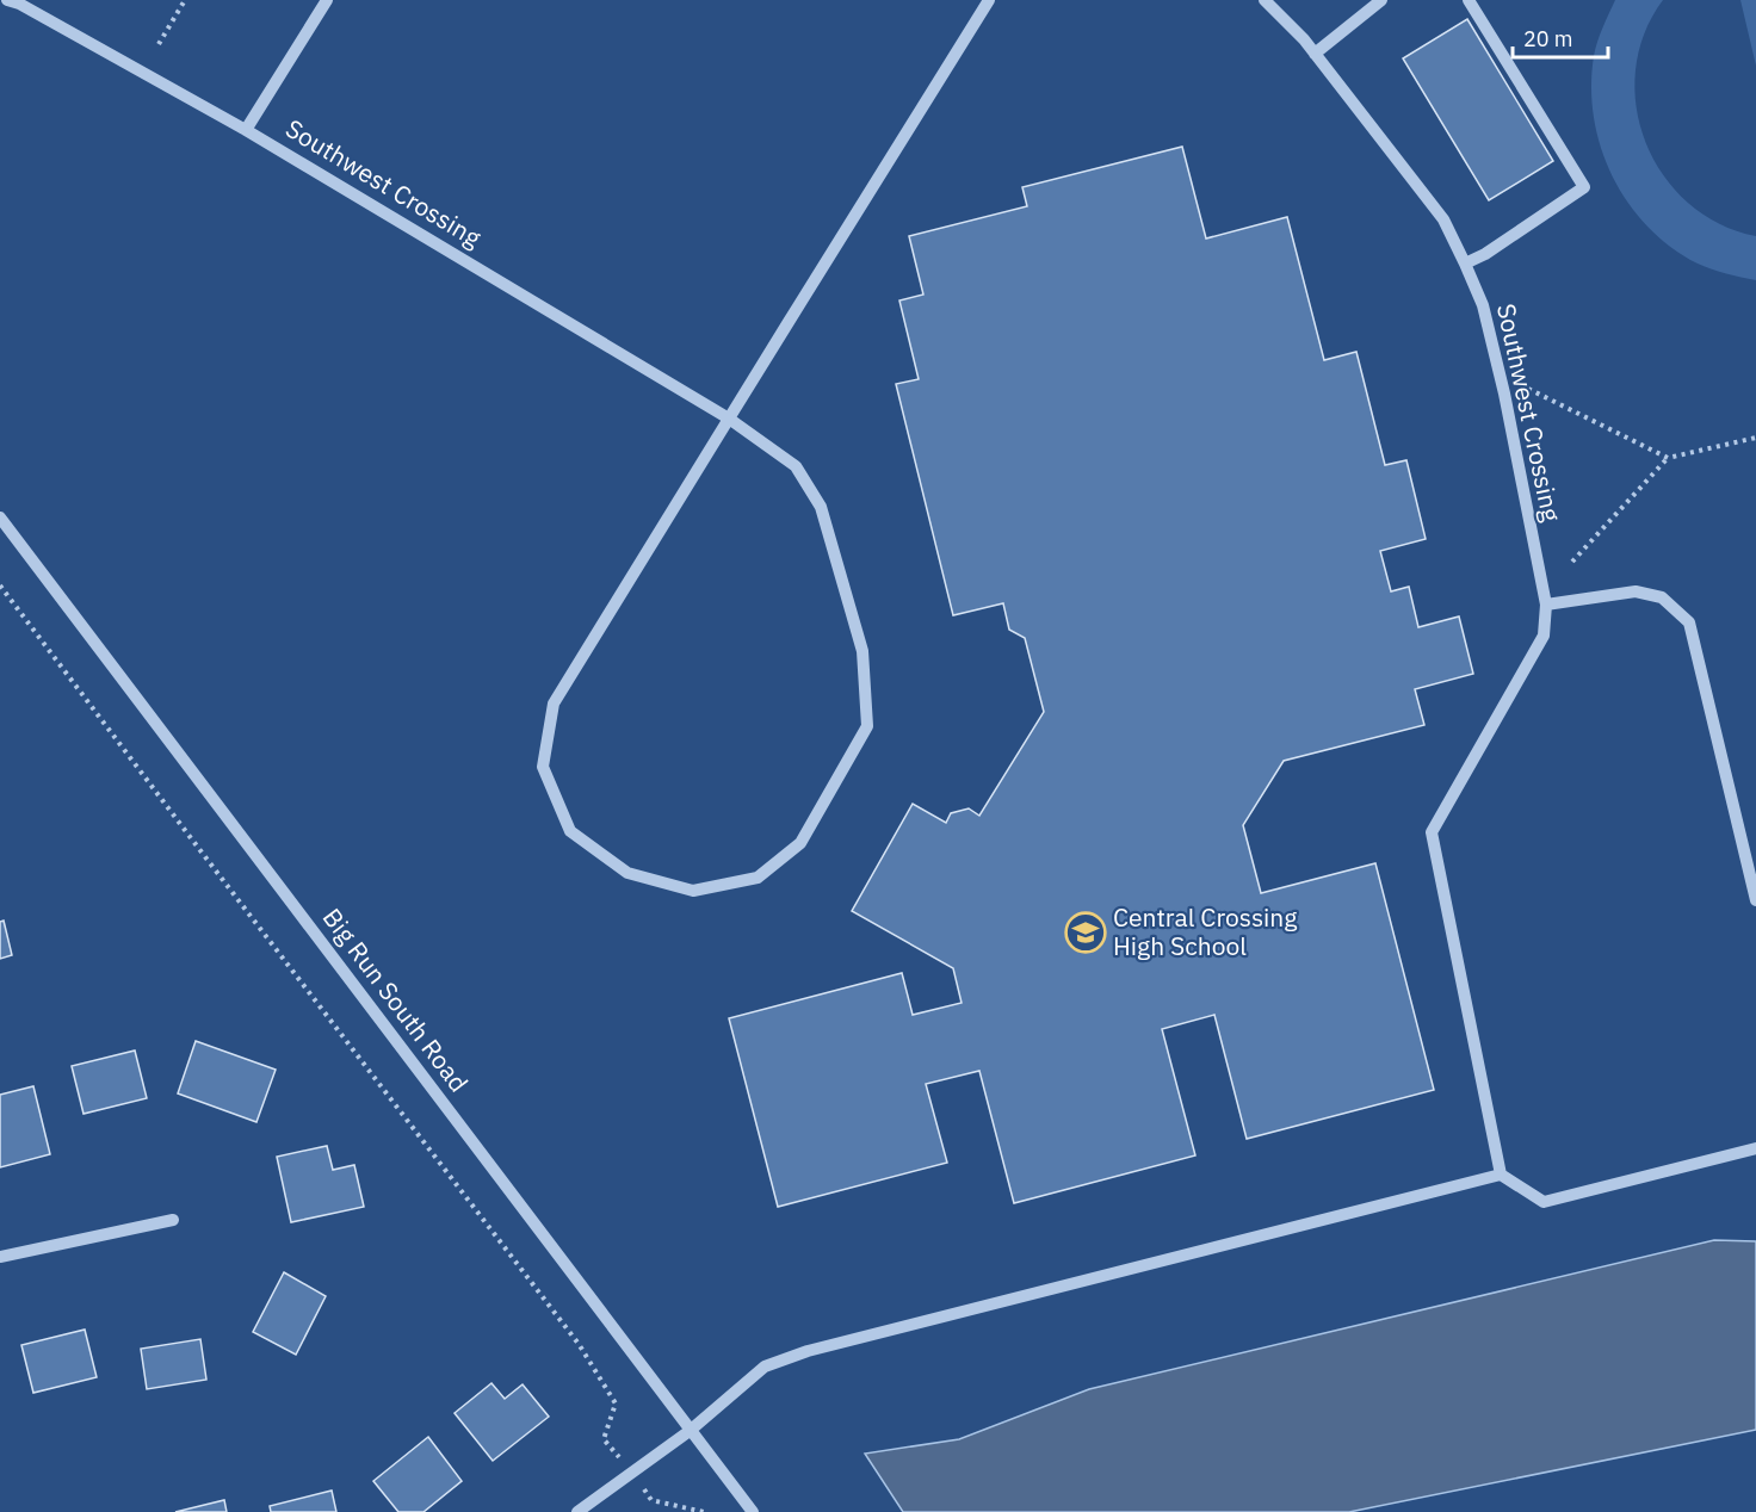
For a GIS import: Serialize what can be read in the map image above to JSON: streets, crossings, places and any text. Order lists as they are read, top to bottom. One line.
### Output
{"streets":{"street":["Southwest Crossing","Big Run South Road"]},"places":{"school or university":["Central Crossing High School"]},"scale_bar":"20 m"}
